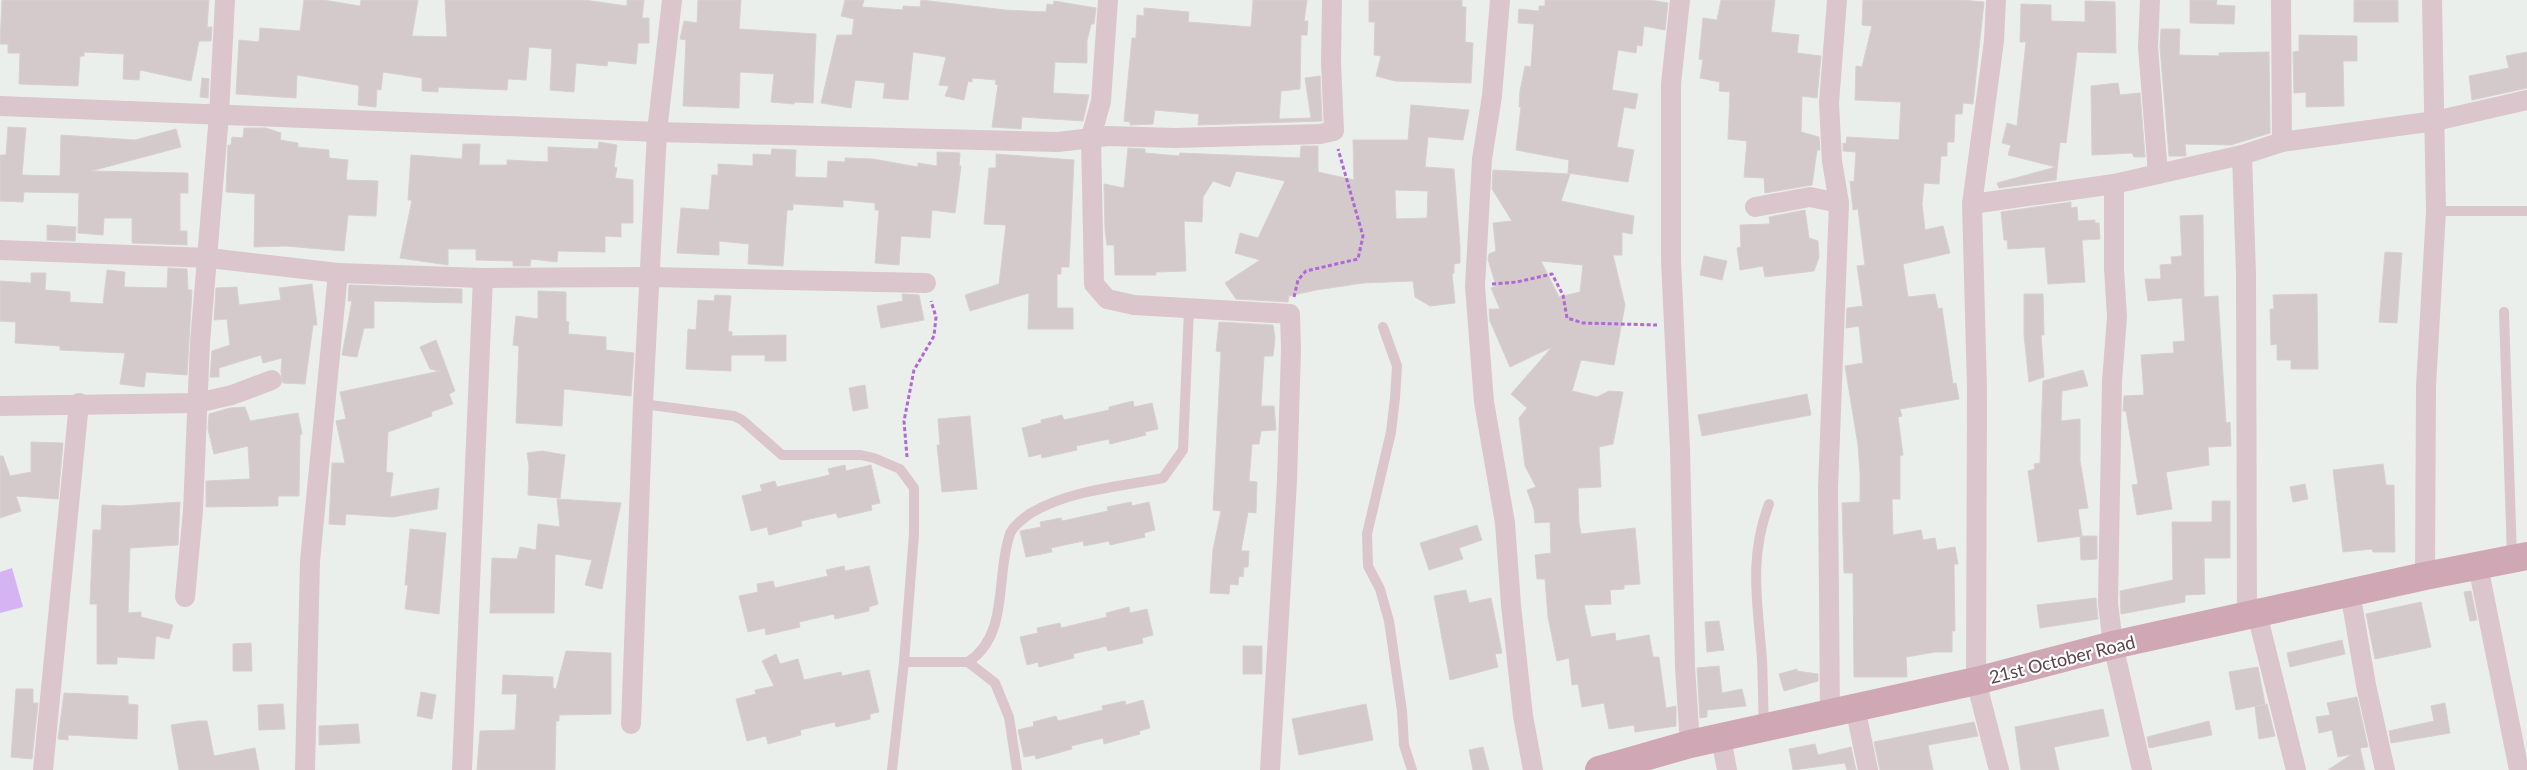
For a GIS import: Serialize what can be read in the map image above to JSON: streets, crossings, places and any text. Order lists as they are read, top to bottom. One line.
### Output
{"streets":{"main road":["21st October Road"]}}
